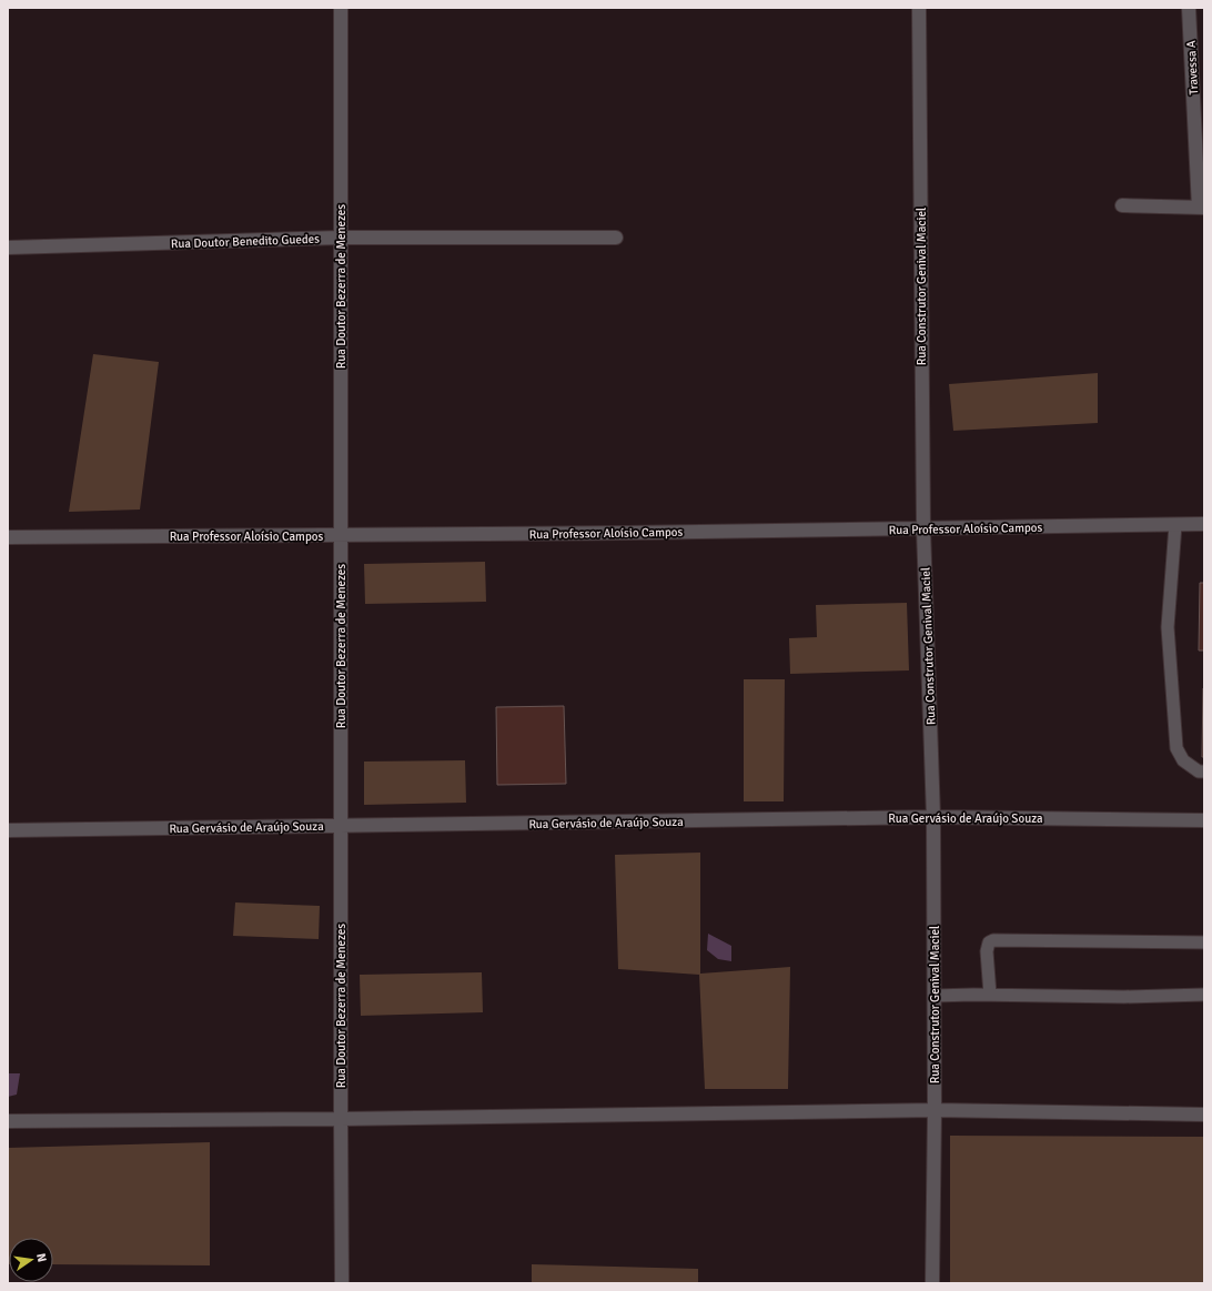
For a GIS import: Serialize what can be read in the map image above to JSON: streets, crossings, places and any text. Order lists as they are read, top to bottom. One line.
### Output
{"streets":{"street":["Travessa A","Rua Doutor Benedito Guedes","Rua Doutor Bezerra de Menezes","Rua Construtor Genival Maciel","Rua Professor Aloísio Campos","Rua Gervásio de Araújo Souza"]},"crossings":[["Rua Doutor Benedito Guedes","Rua Doutor Bezerra de Menezes"],["Rua Doutor Bezerra de Menezes","Rua Professor Aloísio Campos"],["Rua Doutor Bezerra de Menezes","Rua Gervásio de Araújo Souza"],["Rua Construtor Genival Maciel","Rua Professor Aloísio Campos"],["Rua Construtor Genival Maciel","Rua Gervásio de Araújo Souza"]],"north":"right"}
